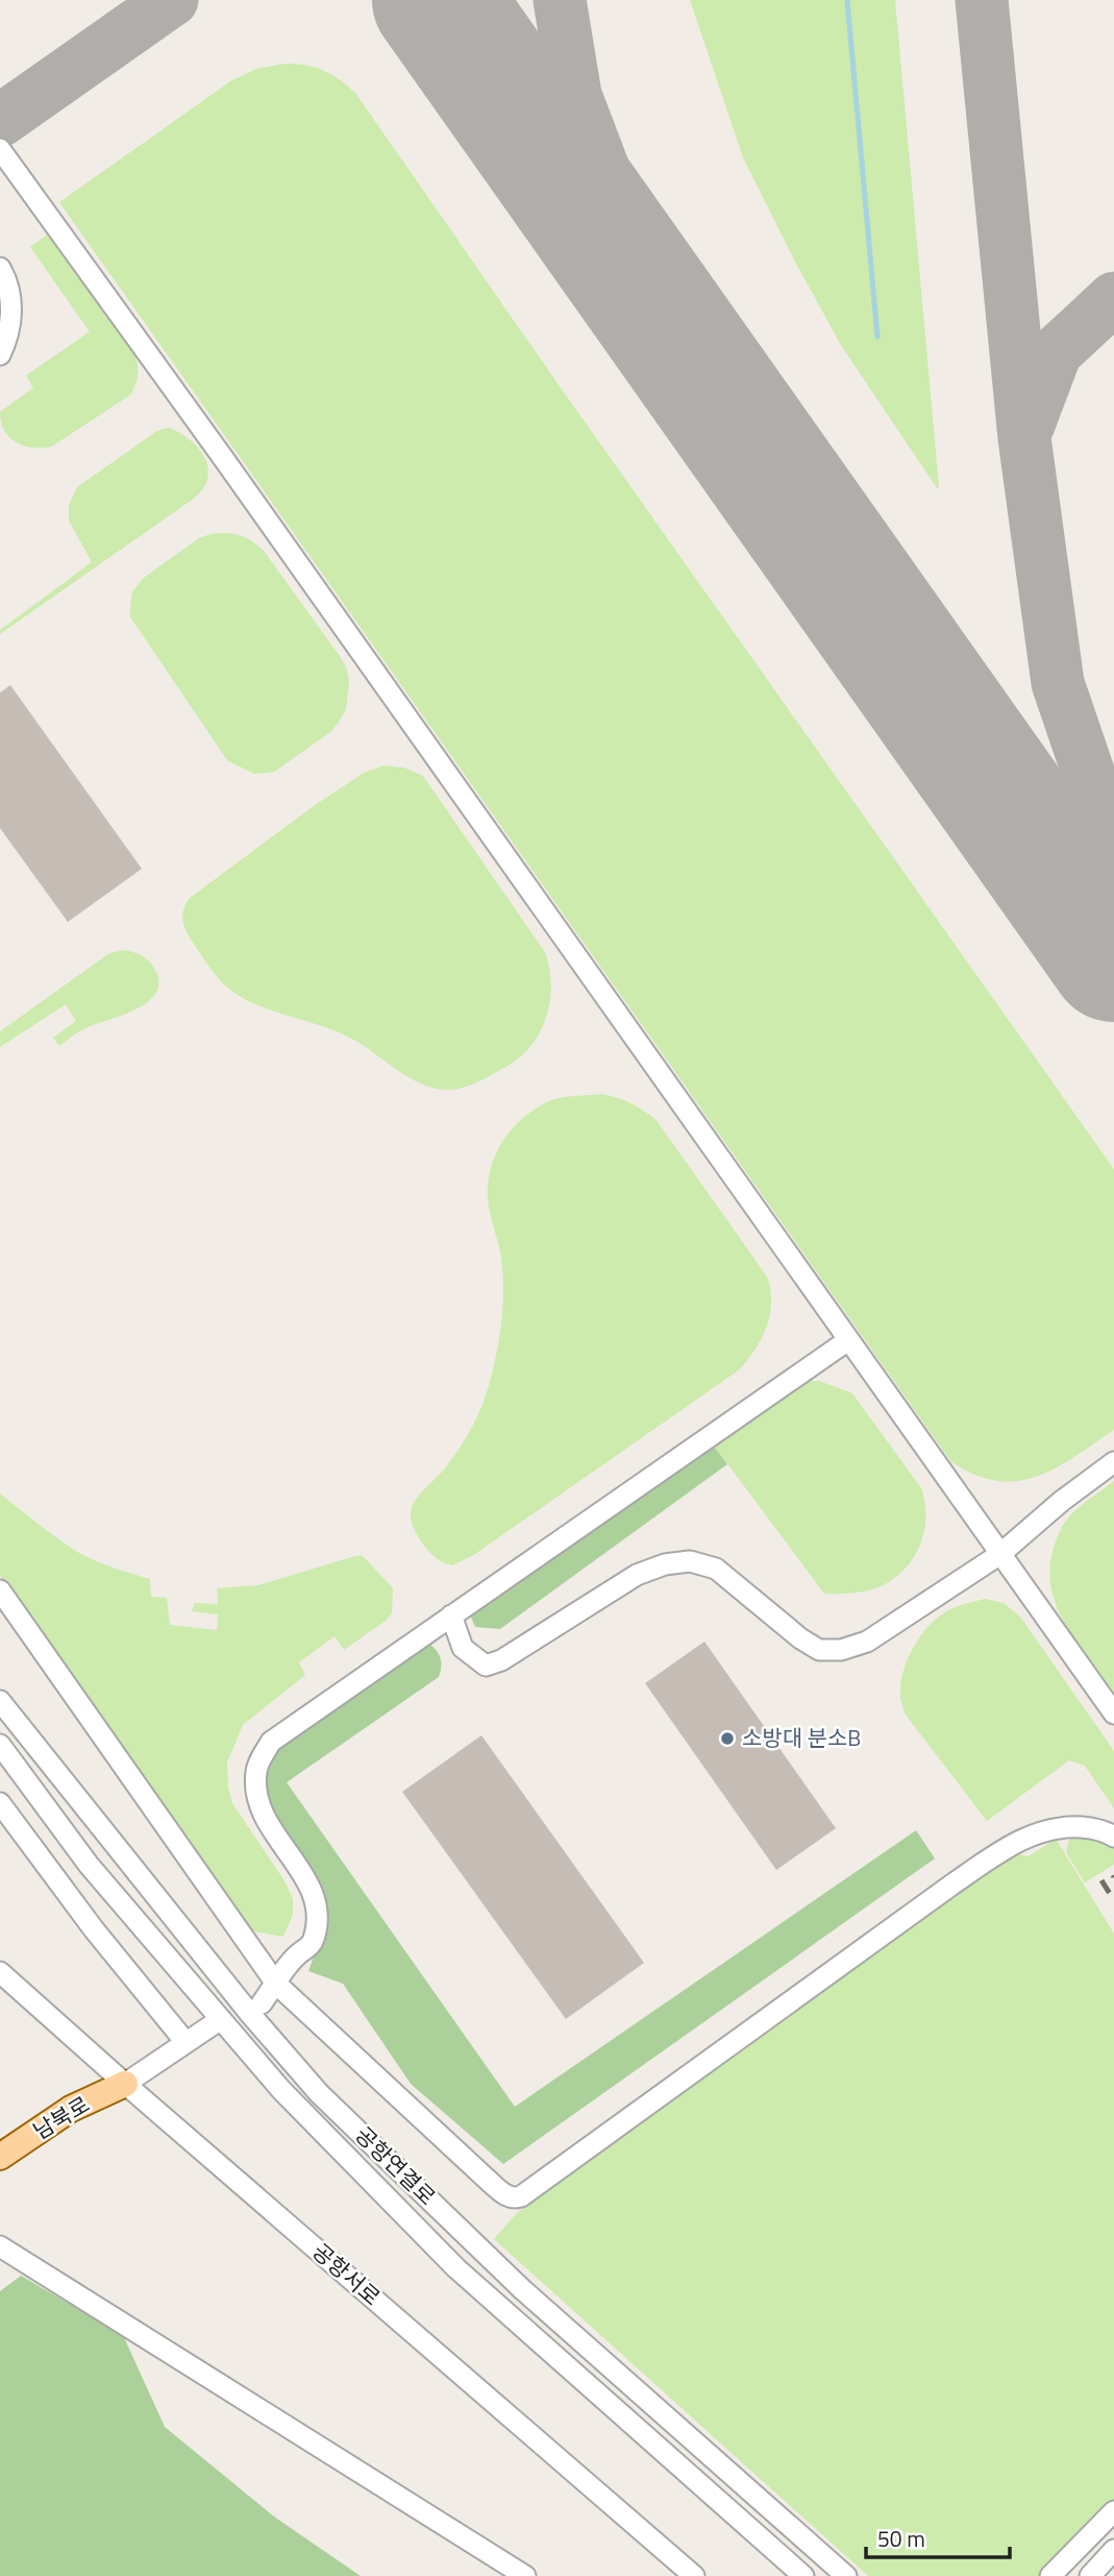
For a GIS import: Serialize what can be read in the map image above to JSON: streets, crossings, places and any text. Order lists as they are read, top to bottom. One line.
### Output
{"streets":{"main road":["남북로"],"street":["공항연결로","공항서로"]},"crossings":[["남북로","공항서로"]],"places":["소방대 분소B"],"scale_bar":"50 m"}
